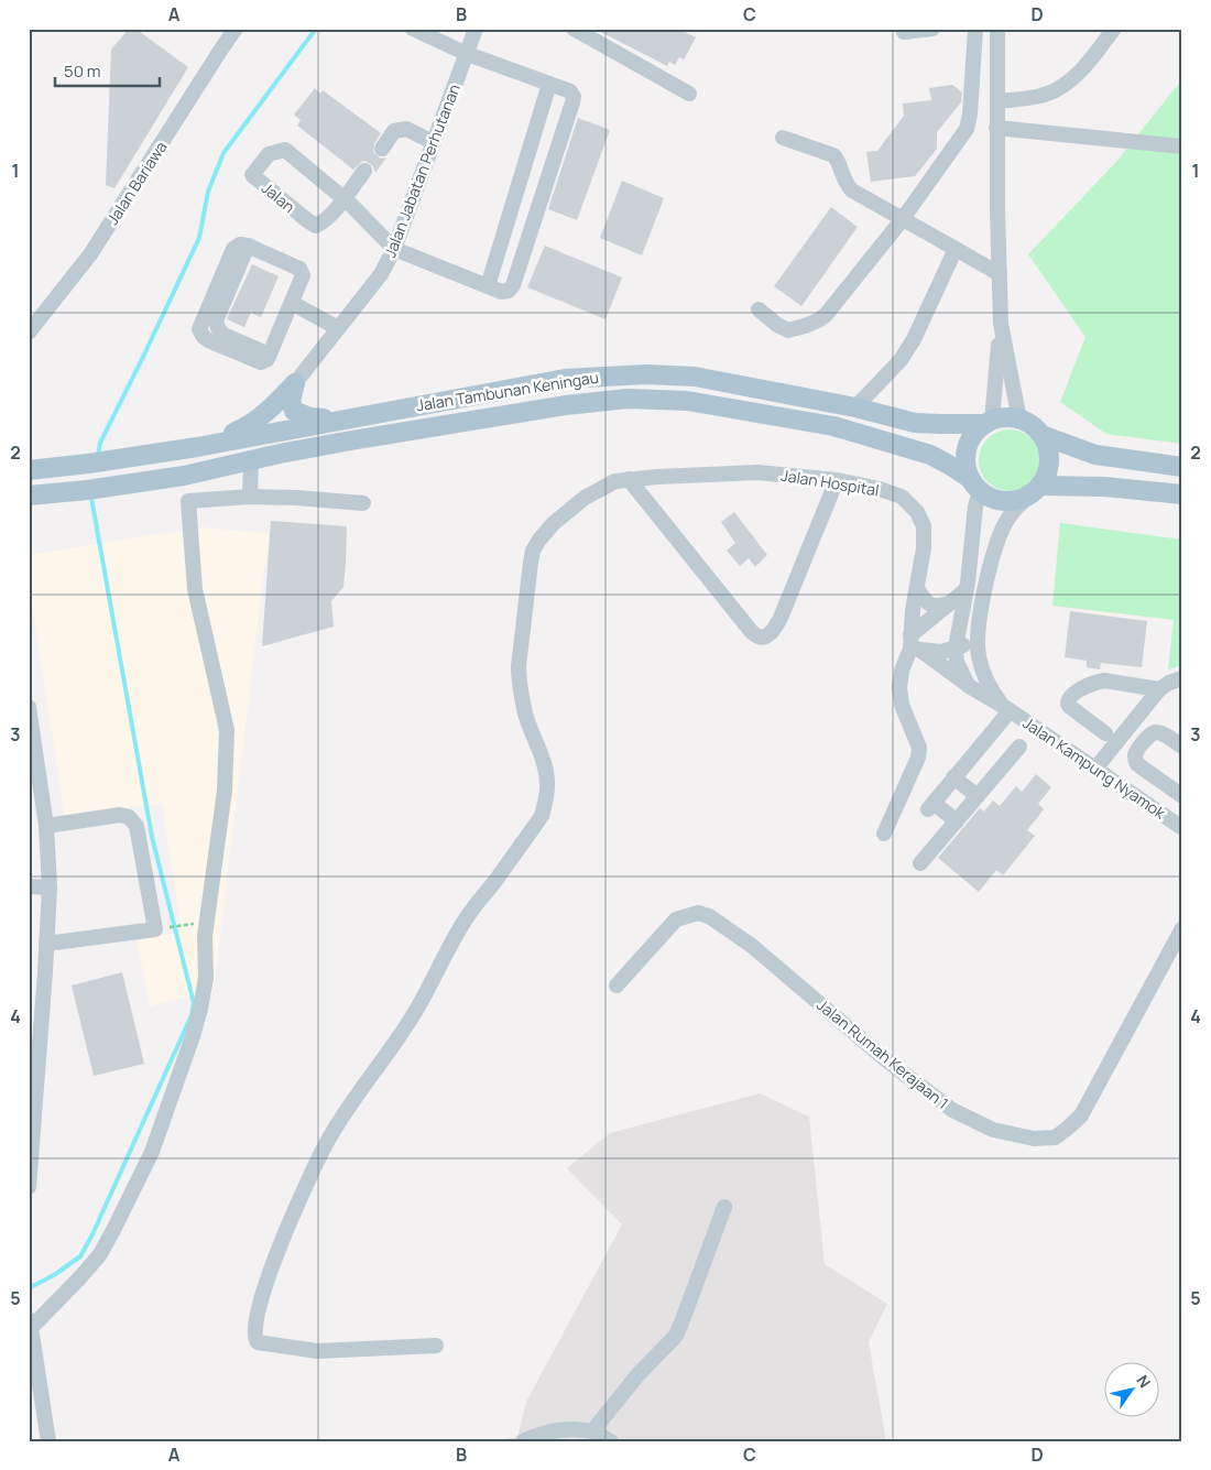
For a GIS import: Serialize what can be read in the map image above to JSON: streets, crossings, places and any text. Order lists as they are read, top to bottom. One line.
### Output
{"streets":{"main road":["Jalan Tambunan Keningau"],"street":["Jalan Jabatan Perhutanan","Jalan Bariawa","Jalan","Jalan Hospital","Jalan Kampung Nyamok","Jalan Rumah Kerajaan 1"]},"crossings":[["Jalan Jabatan Perhutanan","Jalan"],["Jalan Tambunan Keningau","Jalan Kampung Nyamok"],["Jalan Hospital","Jalan Kampung Nyamok"]],"scale_bar":"50 m","north":"top right","grid":{"columns":["A","B","C","D"],"rows":["1","2","3","4","5"]}}
